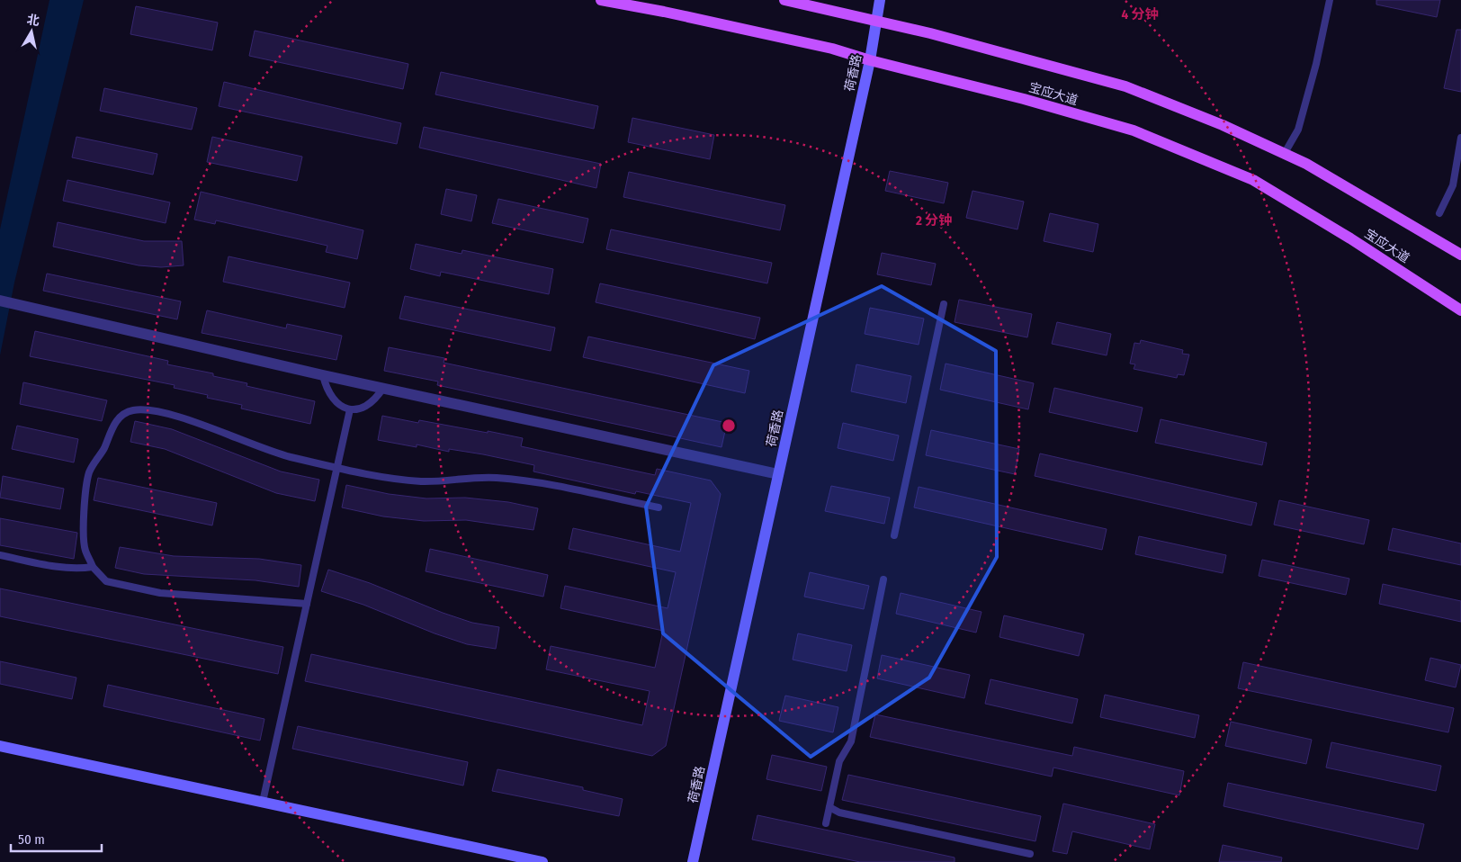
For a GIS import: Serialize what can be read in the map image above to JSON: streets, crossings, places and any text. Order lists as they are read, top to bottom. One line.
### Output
{"streets":{"main road":["宝应大道"],"street":["荷香路"]},"crossings":[["荷香路","宝应大道"]],"scale_bar":"50 m","north":"top","rings":["4 分钟","2 分钟"]}
